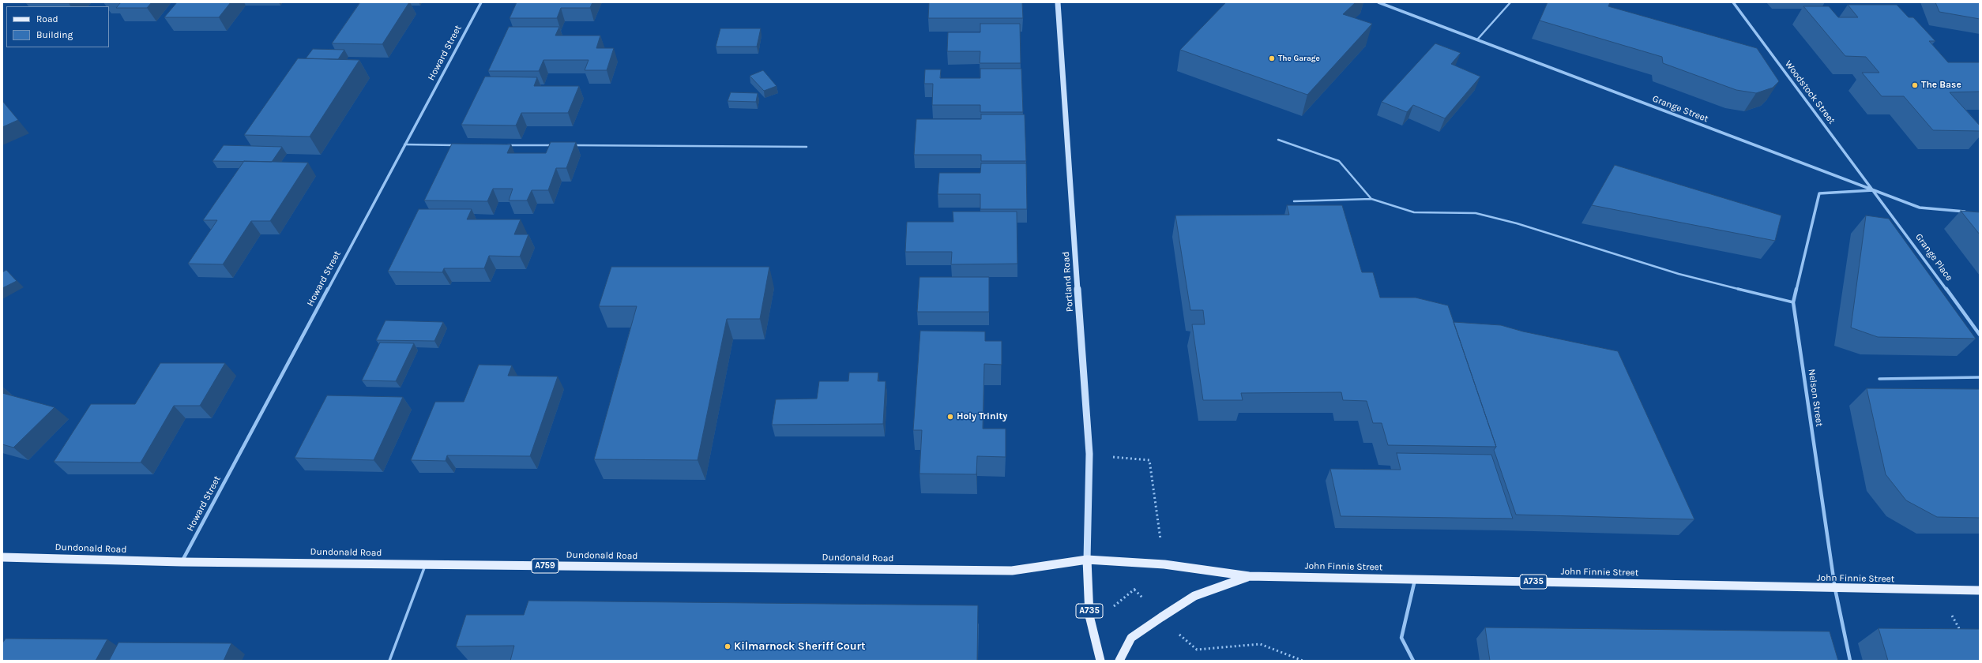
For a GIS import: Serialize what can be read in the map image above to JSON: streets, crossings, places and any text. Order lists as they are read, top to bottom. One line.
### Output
{"streets":{"main road":["Portland Road","Dundonald Road","A759","John Finnie Street","A735"],"street":["Howard Street","Woodstock Street","Grange Street","Grange Place","Nelson Street"]},"crossings":[["Howard Street","Dundonald Road"],["Woodstock Street","Grange Street"],["Woodstock Street","Grange Place"],["Woodstock Street","Nelson Street"],["Grange Street","Grange Place"],["Grange Street","Nelson Street"],["Grange Place","Nelson Street"],["Portland Road","Dundonald Road"],["Portland Road","John Finnie Street"],["Portland Road","A735"],["Nelson Street","John Finnie Street"],["Dundonald Road","John Finnie Street"],["Dundonald Road","A735"],["John Finnie Street","A735"]],"places":["The Garage","The Base","Holy Trinity","Kilmarnock Sheriff Court"],"legend":["Road","Building"]}
